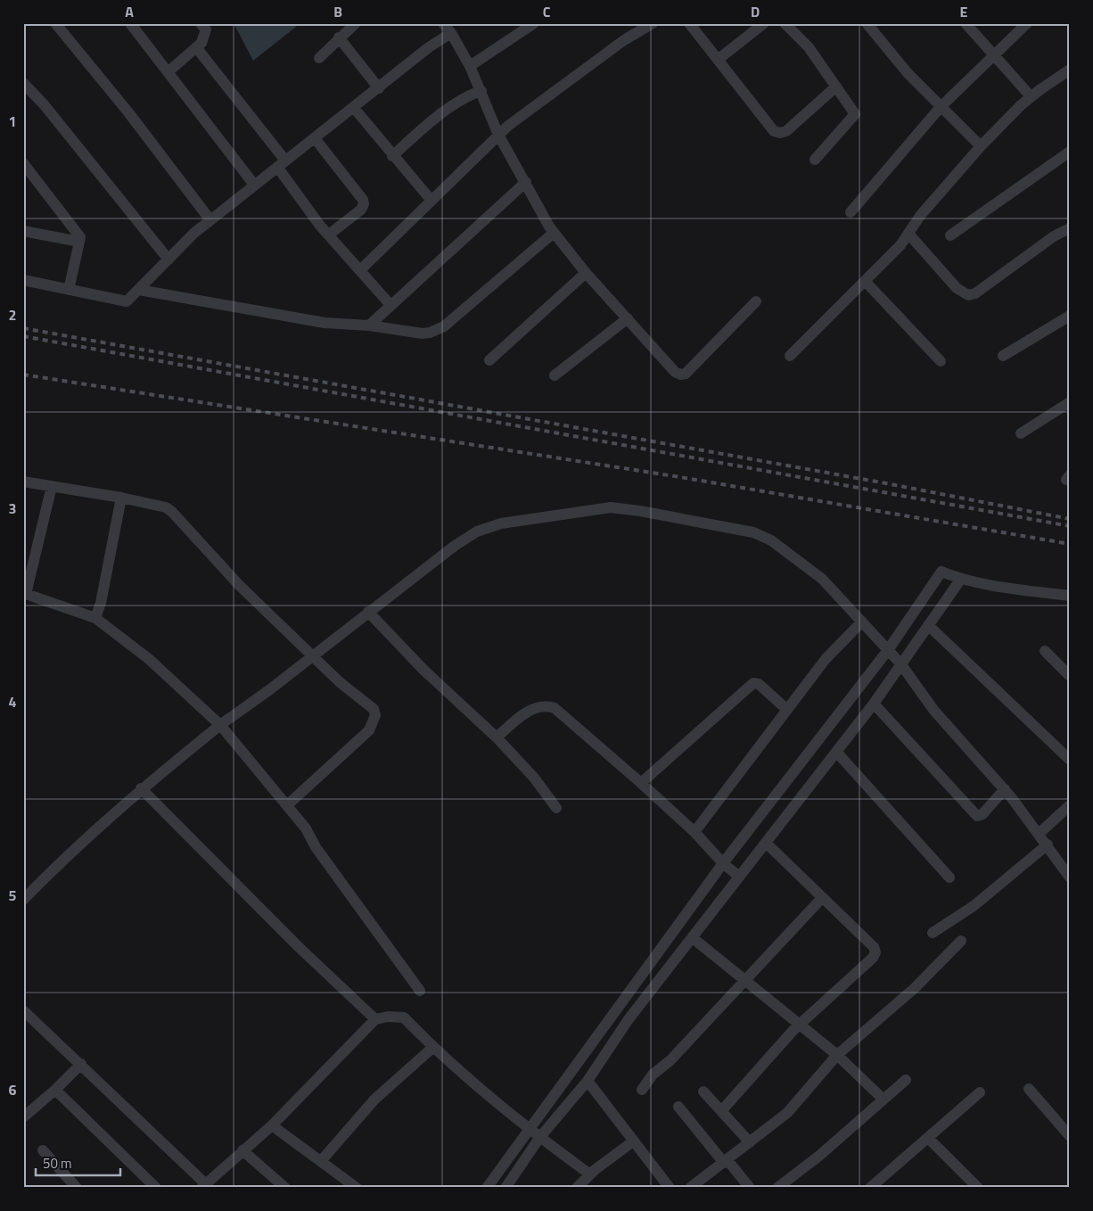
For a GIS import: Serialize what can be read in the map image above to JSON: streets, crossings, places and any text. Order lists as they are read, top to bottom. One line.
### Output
{"scale_bar":"50 m","grid":{"columns":["A","B","C","D","E"],"rows":["1","2","3","4","5","6"]}}
